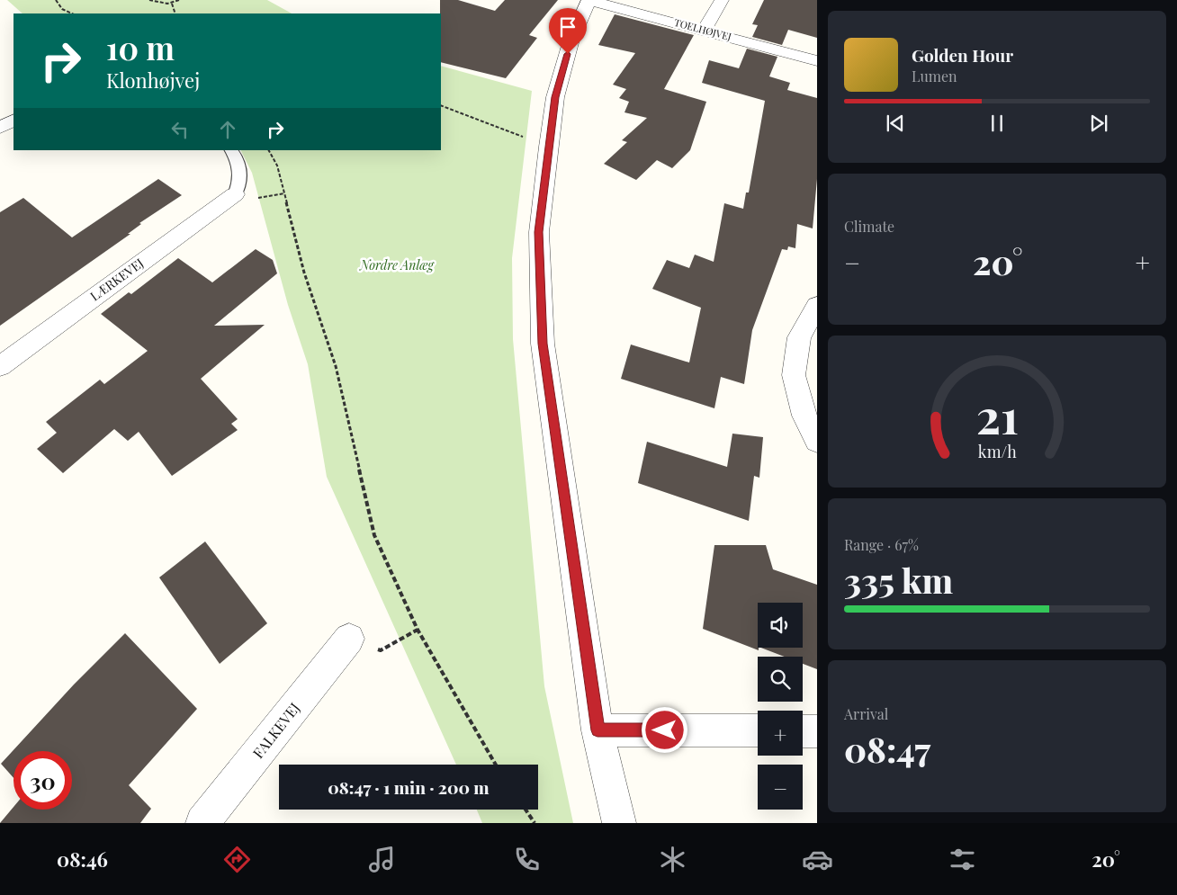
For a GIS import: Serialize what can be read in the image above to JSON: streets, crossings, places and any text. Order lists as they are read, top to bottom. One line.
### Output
{"streets":{"street":["TOELHØJVEJ","LÆRKEVEJ","FALKEVEJ"]},"parks":["Nordre Anlæg"],"page":{"turn":["10 m","Klonhøjvej"],"song":["Golden Hour","Lumen"],"tile":["Climate",["Range · 67%","335 km"],["Arrival","08:47"]],"heat":["−","20°","+"],"map_buttons":["+","−"],"limit":"30","trip":"08:47 · 1 min · 200 m","tabs":["08:46","20°"],"gauge":["21","km/h"]}}
